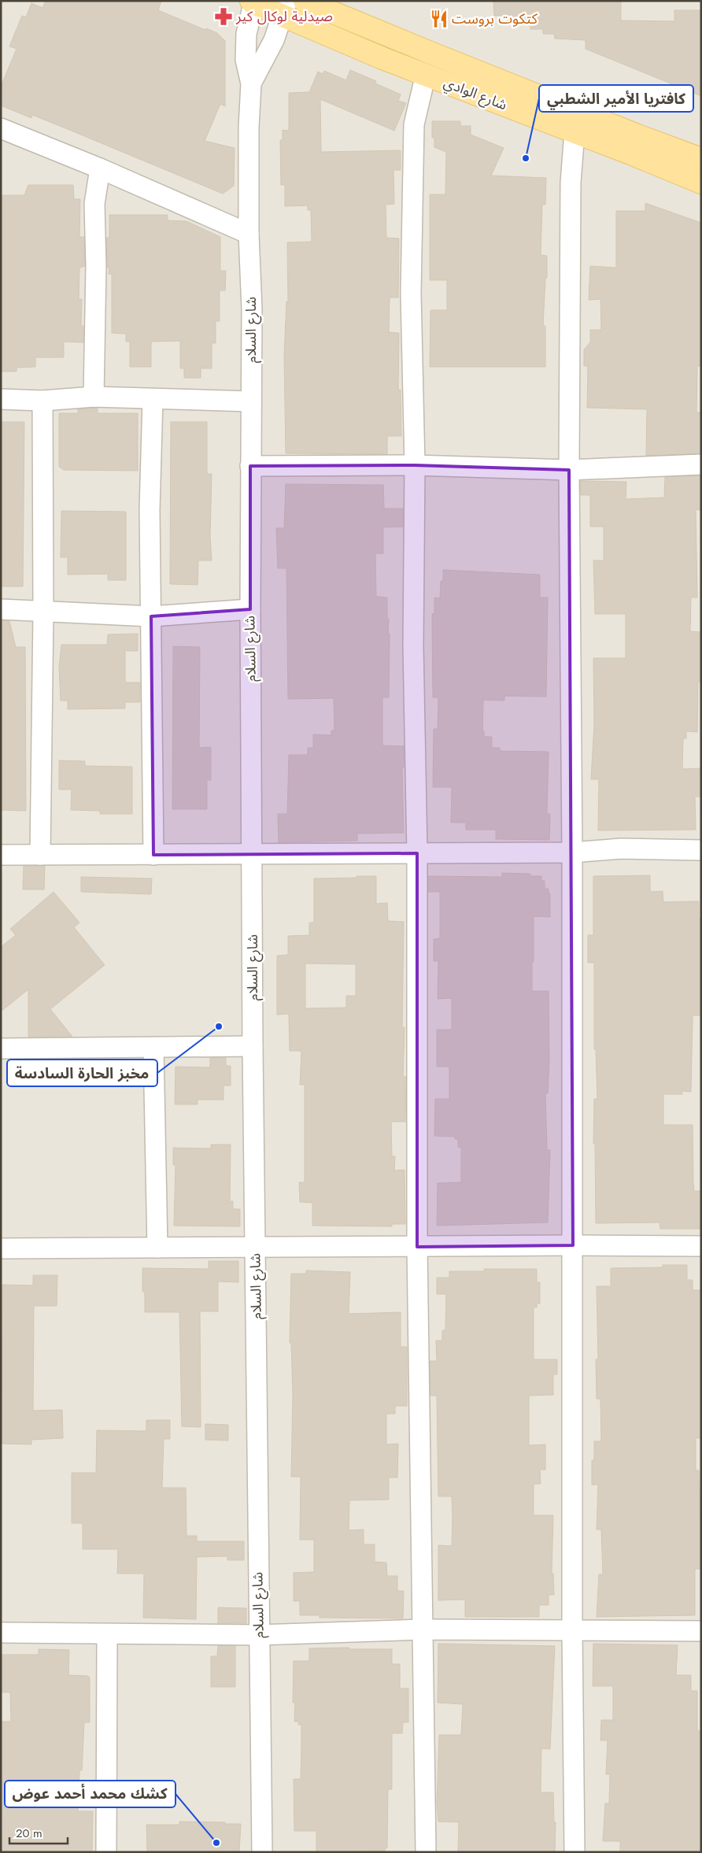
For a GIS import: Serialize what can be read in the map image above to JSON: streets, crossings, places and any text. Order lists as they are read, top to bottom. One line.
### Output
{"streets":{"main road":["شارع الوادي"],"street":["شارع السلام"]},"crossings":[["شارع الوادي","شارع السلام"]],"places":{"pharmacy":["صيدلية لوكال كير"],"restaurant":["كتكوت بروست"],"other":["كافتريا الأمير الشطبي","مخبز الحارة السادسة","كشك محمد أحمد عوض"]},"scale_bar":"20 m"}
